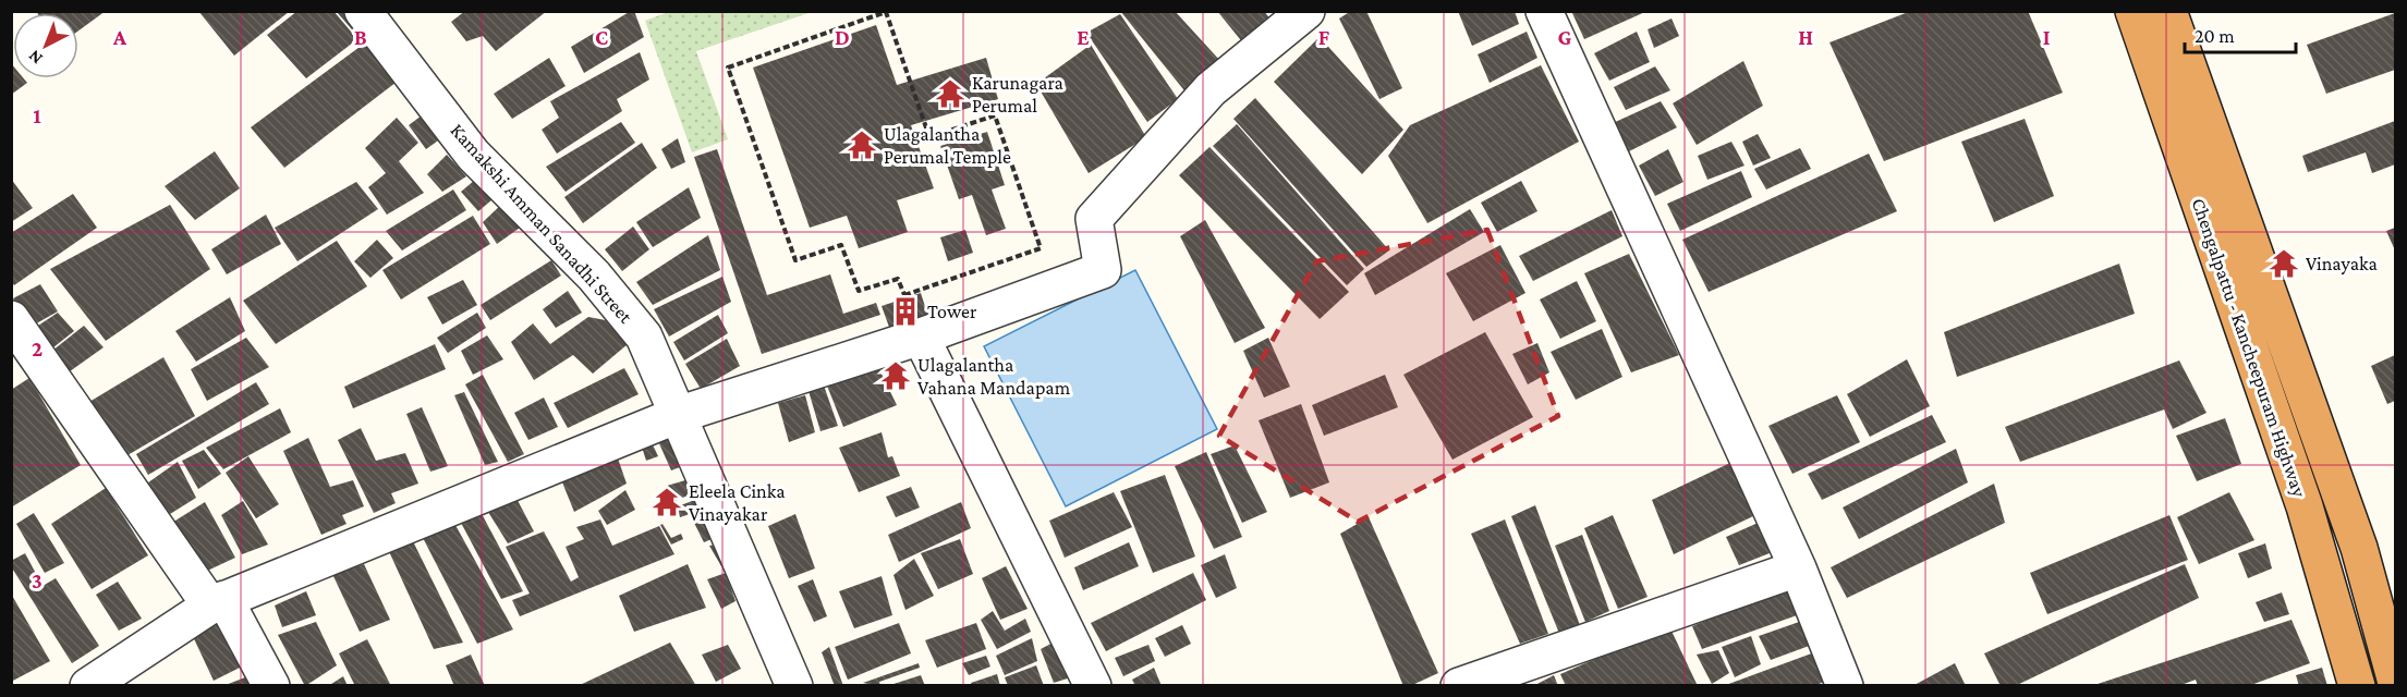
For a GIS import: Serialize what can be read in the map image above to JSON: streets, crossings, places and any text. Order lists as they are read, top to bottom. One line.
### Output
{"streets":{"highway":["Chengalpattu - Kancheepuram Highway"],"street":["Kamakshi Amman Sanadhi Street"]},"places":{"temple":["Karunagara Perumal","Ulagalantha Perumal Temple","Vinayaka","Ulagalantha Vahana Mandapam","Eleela Cinka Vinayakar"],"building":["Tower"]},"scale_bar":"20 m","north":"bottom left","grid":{"columns":["A","B","C","D","E","F","G","H","I"],"rows":["1","2","3"]}}
